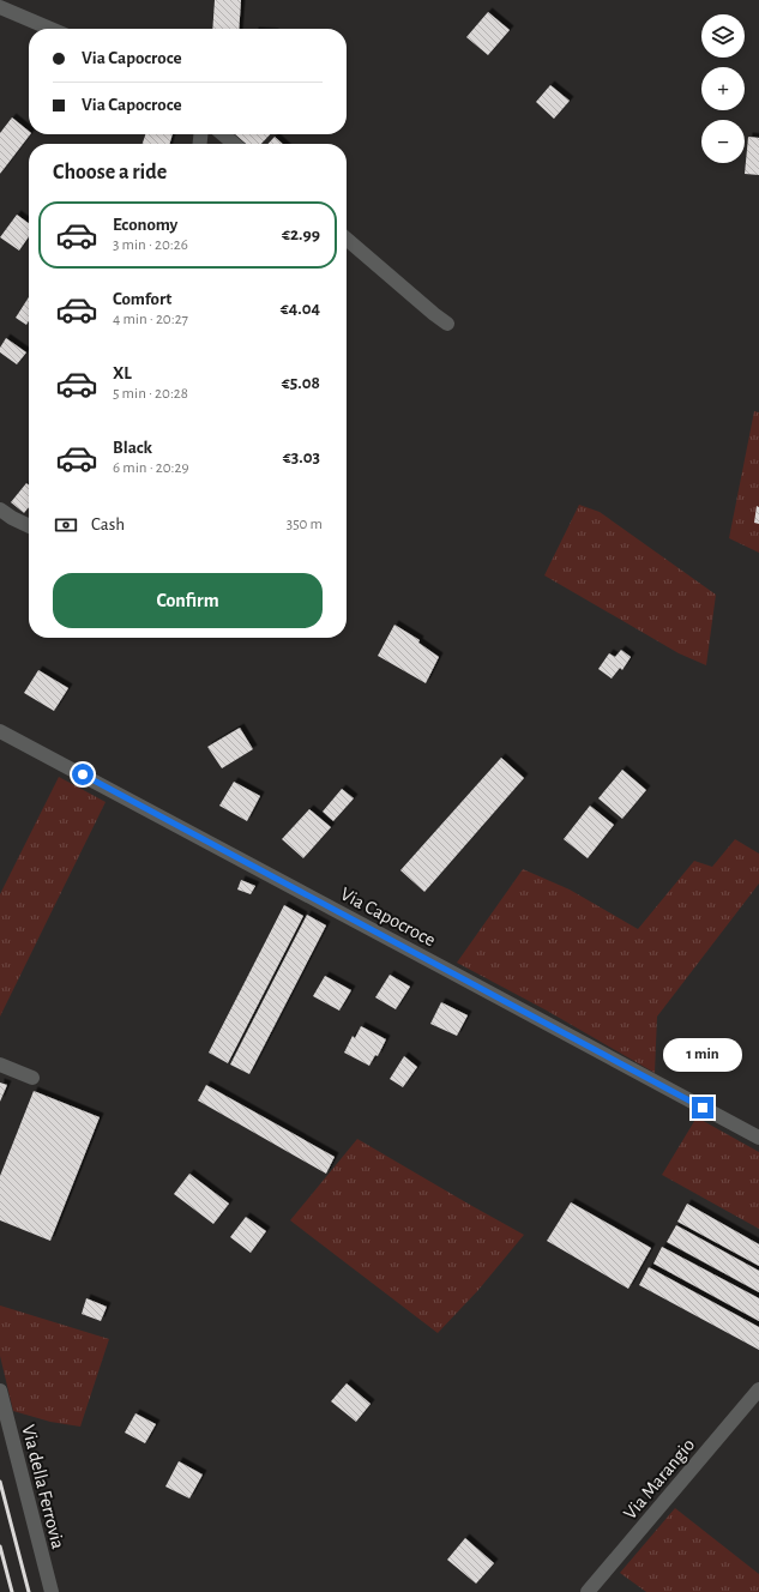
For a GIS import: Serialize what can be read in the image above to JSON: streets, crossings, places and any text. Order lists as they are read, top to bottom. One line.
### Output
{"streets":{"street":["Via Capocroce","Via Marangio","Via della Ferrovia"]},"page":{"map_buttons":["+","−"],"banner":["Via Capocroce","Via Capocroce"],"heading":"Choose a ride","list":[{"name":"Economy","note":"3 min · 20:26","value":"€2.99"},{"name":"Comfort","note":"4 min · 20:27","value":"€4.04"},{"name":"XL","note":"5 min · 20:28","value":"€5.08"},{"name":"Black","note":"6 min · 20:29","value":"€3.03"}],"pay":["Cash","350 m"],"buttons":"Confirm","bubble":"1 min"}}
